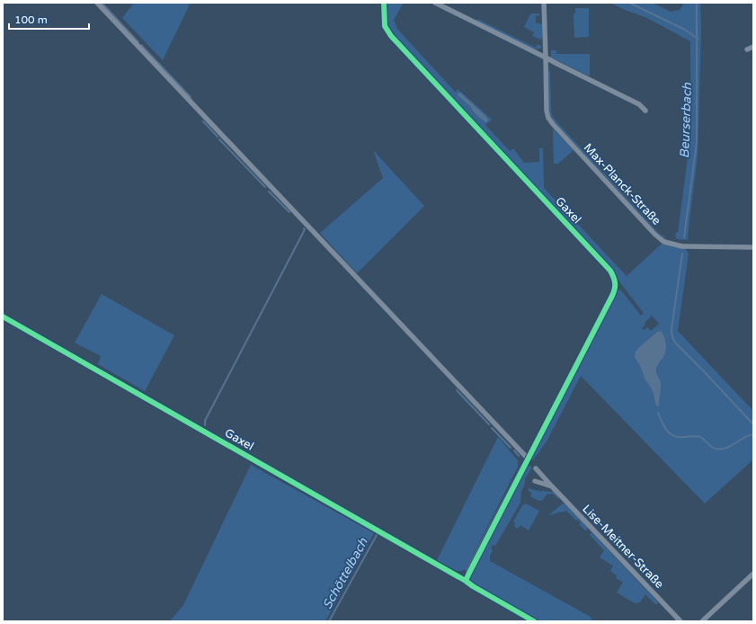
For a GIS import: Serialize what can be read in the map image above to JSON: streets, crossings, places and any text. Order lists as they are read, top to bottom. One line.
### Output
{"streets":{"street":["Max-Planck-Straße","Gaxel","Lise-Meitner-Straße"]},"water":["Beurserbach","Schöttelbach"],"scale_bar":"100 m"}
